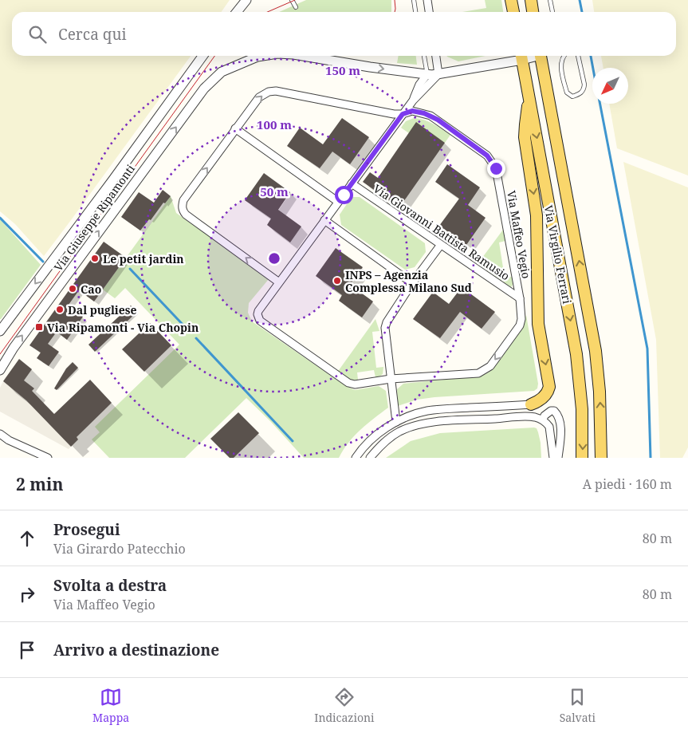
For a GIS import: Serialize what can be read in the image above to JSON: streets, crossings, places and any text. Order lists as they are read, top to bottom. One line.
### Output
{"streets":{"main road":["Via Virgilio Ferrari"],"street":["Via Giuseppe Ripamonti","Via Giovanni Battista Ramusio","Via Maffeo Vegio"]},"crossings":[["Via Giuseppe Ripamonti","Via Virgilio Ferrari"],["Via Giovanni Battista Ramusio","Via Maffeo Vegio"]],"places":{"other":["Le petit jardin","INPS – Agenzia Complessa Milano Sud","Cao","Dal pugliese"],"transit":["Via Ripamonti - Via Chopin"]},"north":"bottom left","page":{"search":"Cerca qui","heading":["2 min","A piedi · 160 m"],"list":[["Prosegui","Via Girardo Patecchio","80 m"],["Svolta a destra","Via Maffeo Vegio","80 m"],"Arrivo a destinazione"],"nav":["Mappa","Indicazioni","Salvati"]},"rings":["150 m","100 m","50 m"]}
